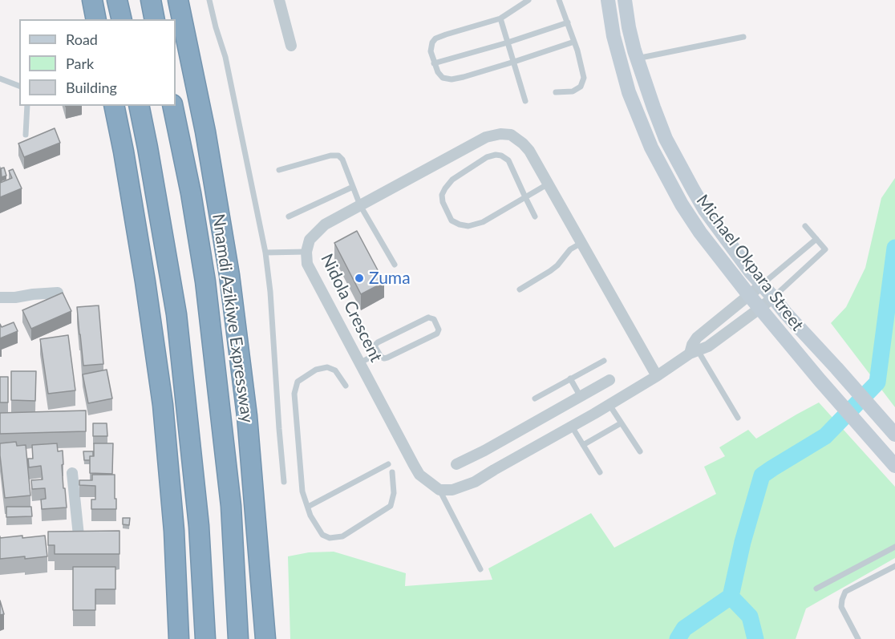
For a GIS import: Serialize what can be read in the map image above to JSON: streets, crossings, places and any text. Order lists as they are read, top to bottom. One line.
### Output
{"streets":{"highway":["Nnamdi Azikiwe Expressway"],"main road":["Michael Okpara Street"],"street":["Nidola Crescent"]},"places":["Zuma"],"legend":["Road","Park","Building"]}
